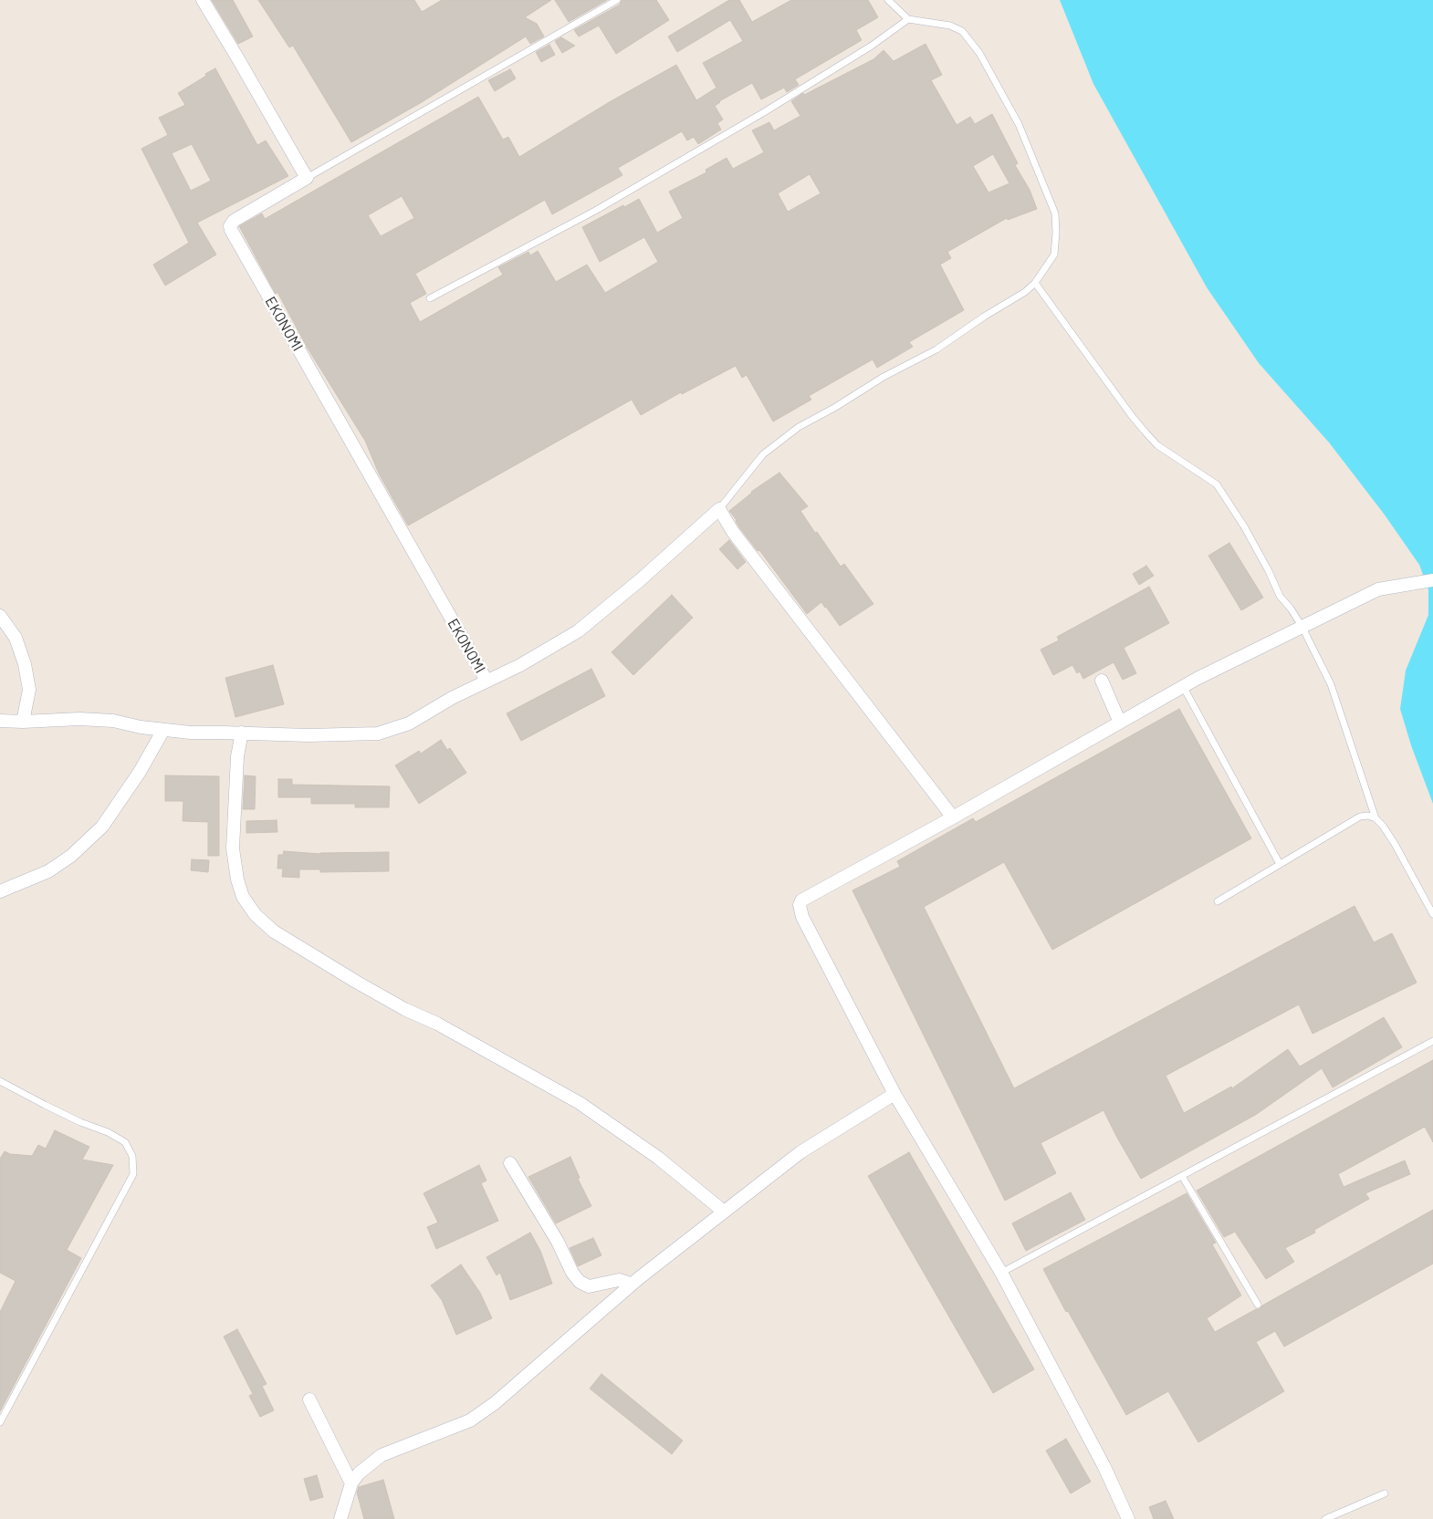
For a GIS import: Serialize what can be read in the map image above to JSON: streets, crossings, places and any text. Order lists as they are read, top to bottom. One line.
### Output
{"streets":{"street":["EKONOMI"]}}
